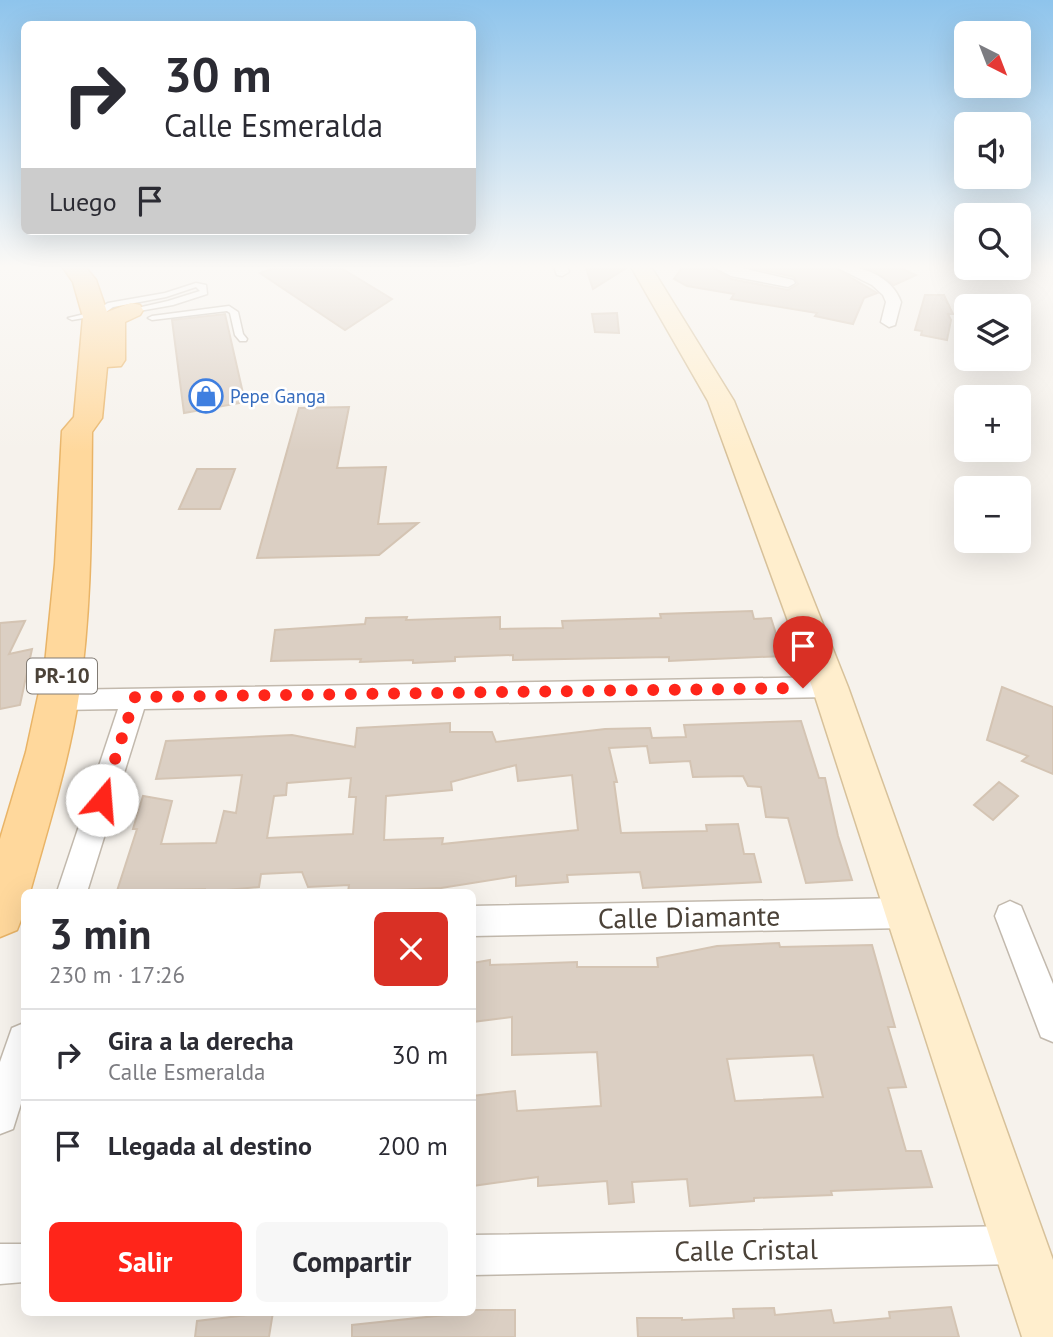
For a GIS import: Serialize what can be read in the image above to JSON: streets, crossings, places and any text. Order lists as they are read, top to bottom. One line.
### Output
{"streets":{"main road":["PR-10"],"street":["Calle Diamante","Calle Cristal"]},"places":{"shop":["Pepe Ganga"]},"north":"bottom right","page":{"map_buttons":["+","−"],"turn":["30 m","Calle Esmeralda"],"then":"Luego","heading":["3 min","230 m · 17:26"],"list":[{"name":"Gira a la derecha","note":"Calle Esmeralda","value":"30 m"},{"name":"Llegada al destino","value":"200 m"}],"buttons":["Salir","Compartir"]}}
